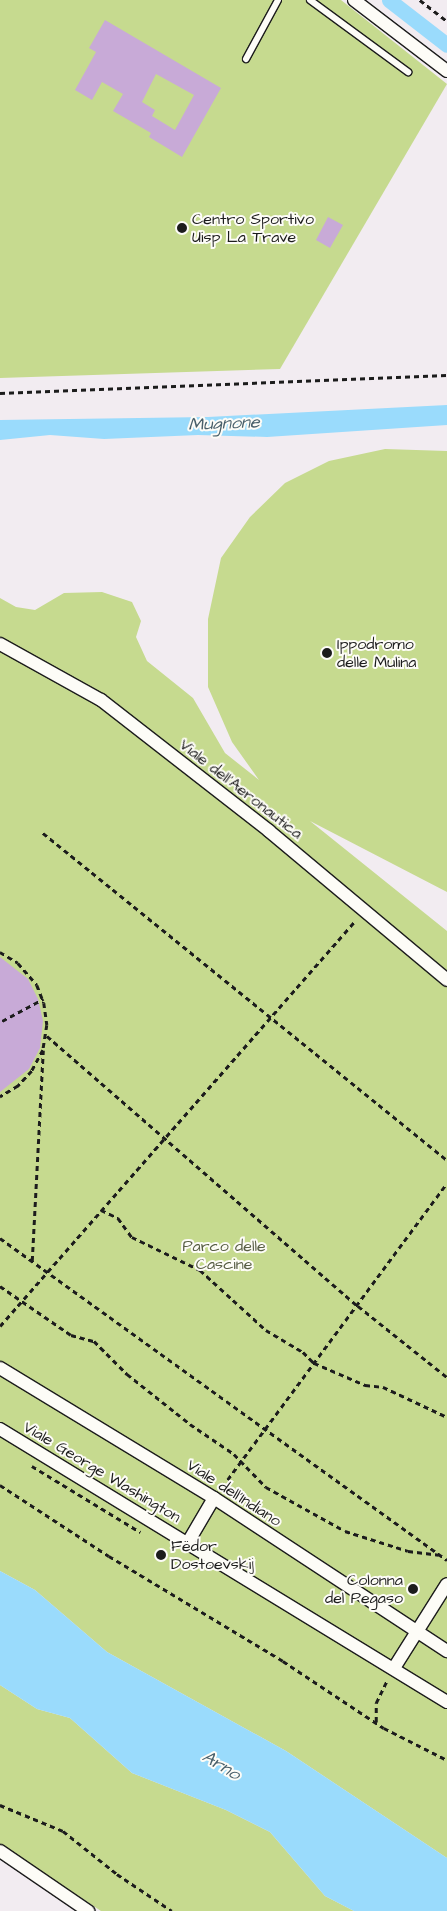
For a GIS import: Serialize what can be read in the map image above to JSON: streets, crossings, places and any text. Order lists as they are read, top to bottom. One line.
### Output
{"streets":{"street":["Viale dell'Aeronautica","Viale George Washington","Viale dell'Indiano"]},"crossings":[["Viale George Washington","Viale dell'Indiano"]],"water":["Mugnone","Arno"],"parks":["Parco delle Cascine"],"places":["Centro Sportivo Uisp La Trave","Ippodromo delle Mulina","Fëdor Dostoevskij","Colonna del Pegaso"]}
